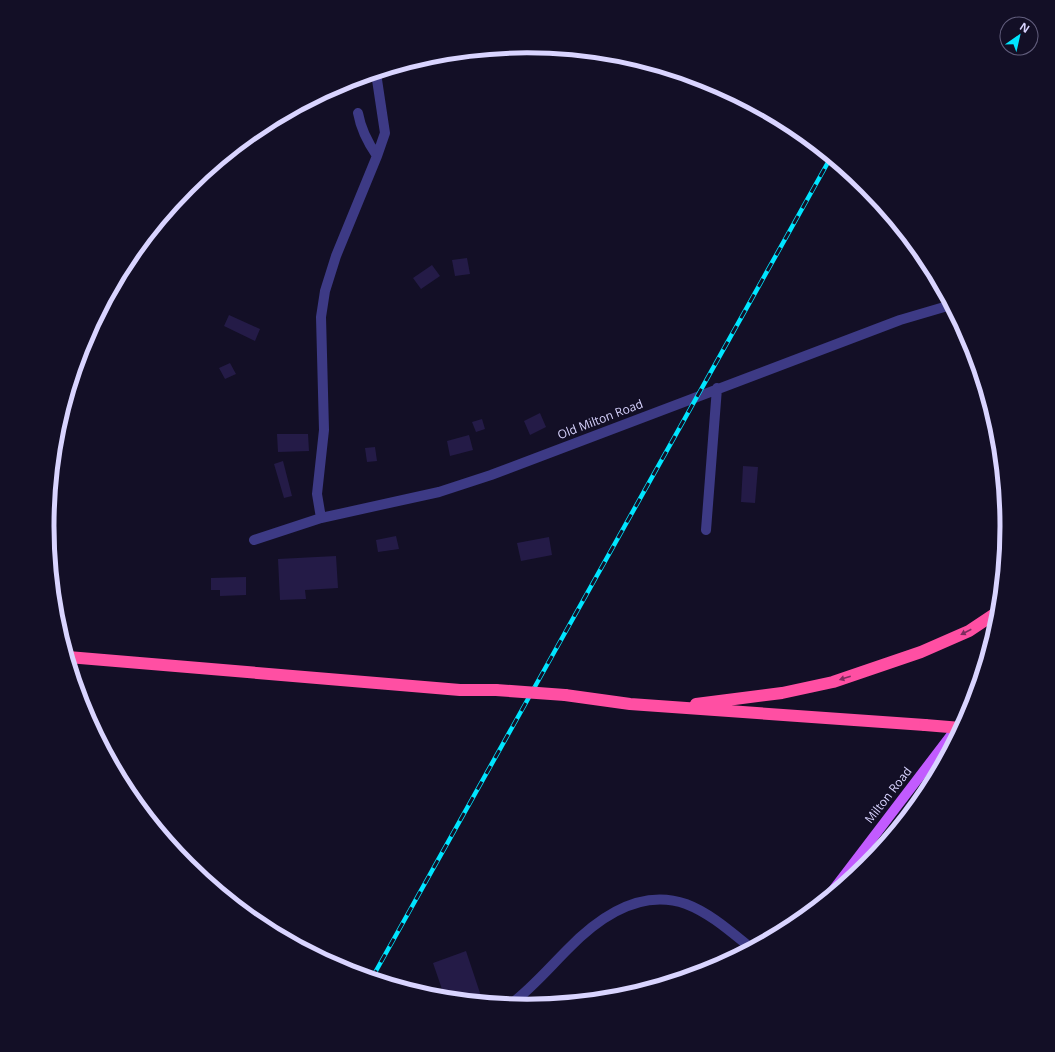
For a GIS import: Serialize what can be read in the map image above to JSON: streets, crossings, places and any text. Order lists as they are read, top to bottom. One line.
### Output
{"streets":{"main road":["Milton Road"],"street":["Old Milton Road"]},"north":"top right"}
